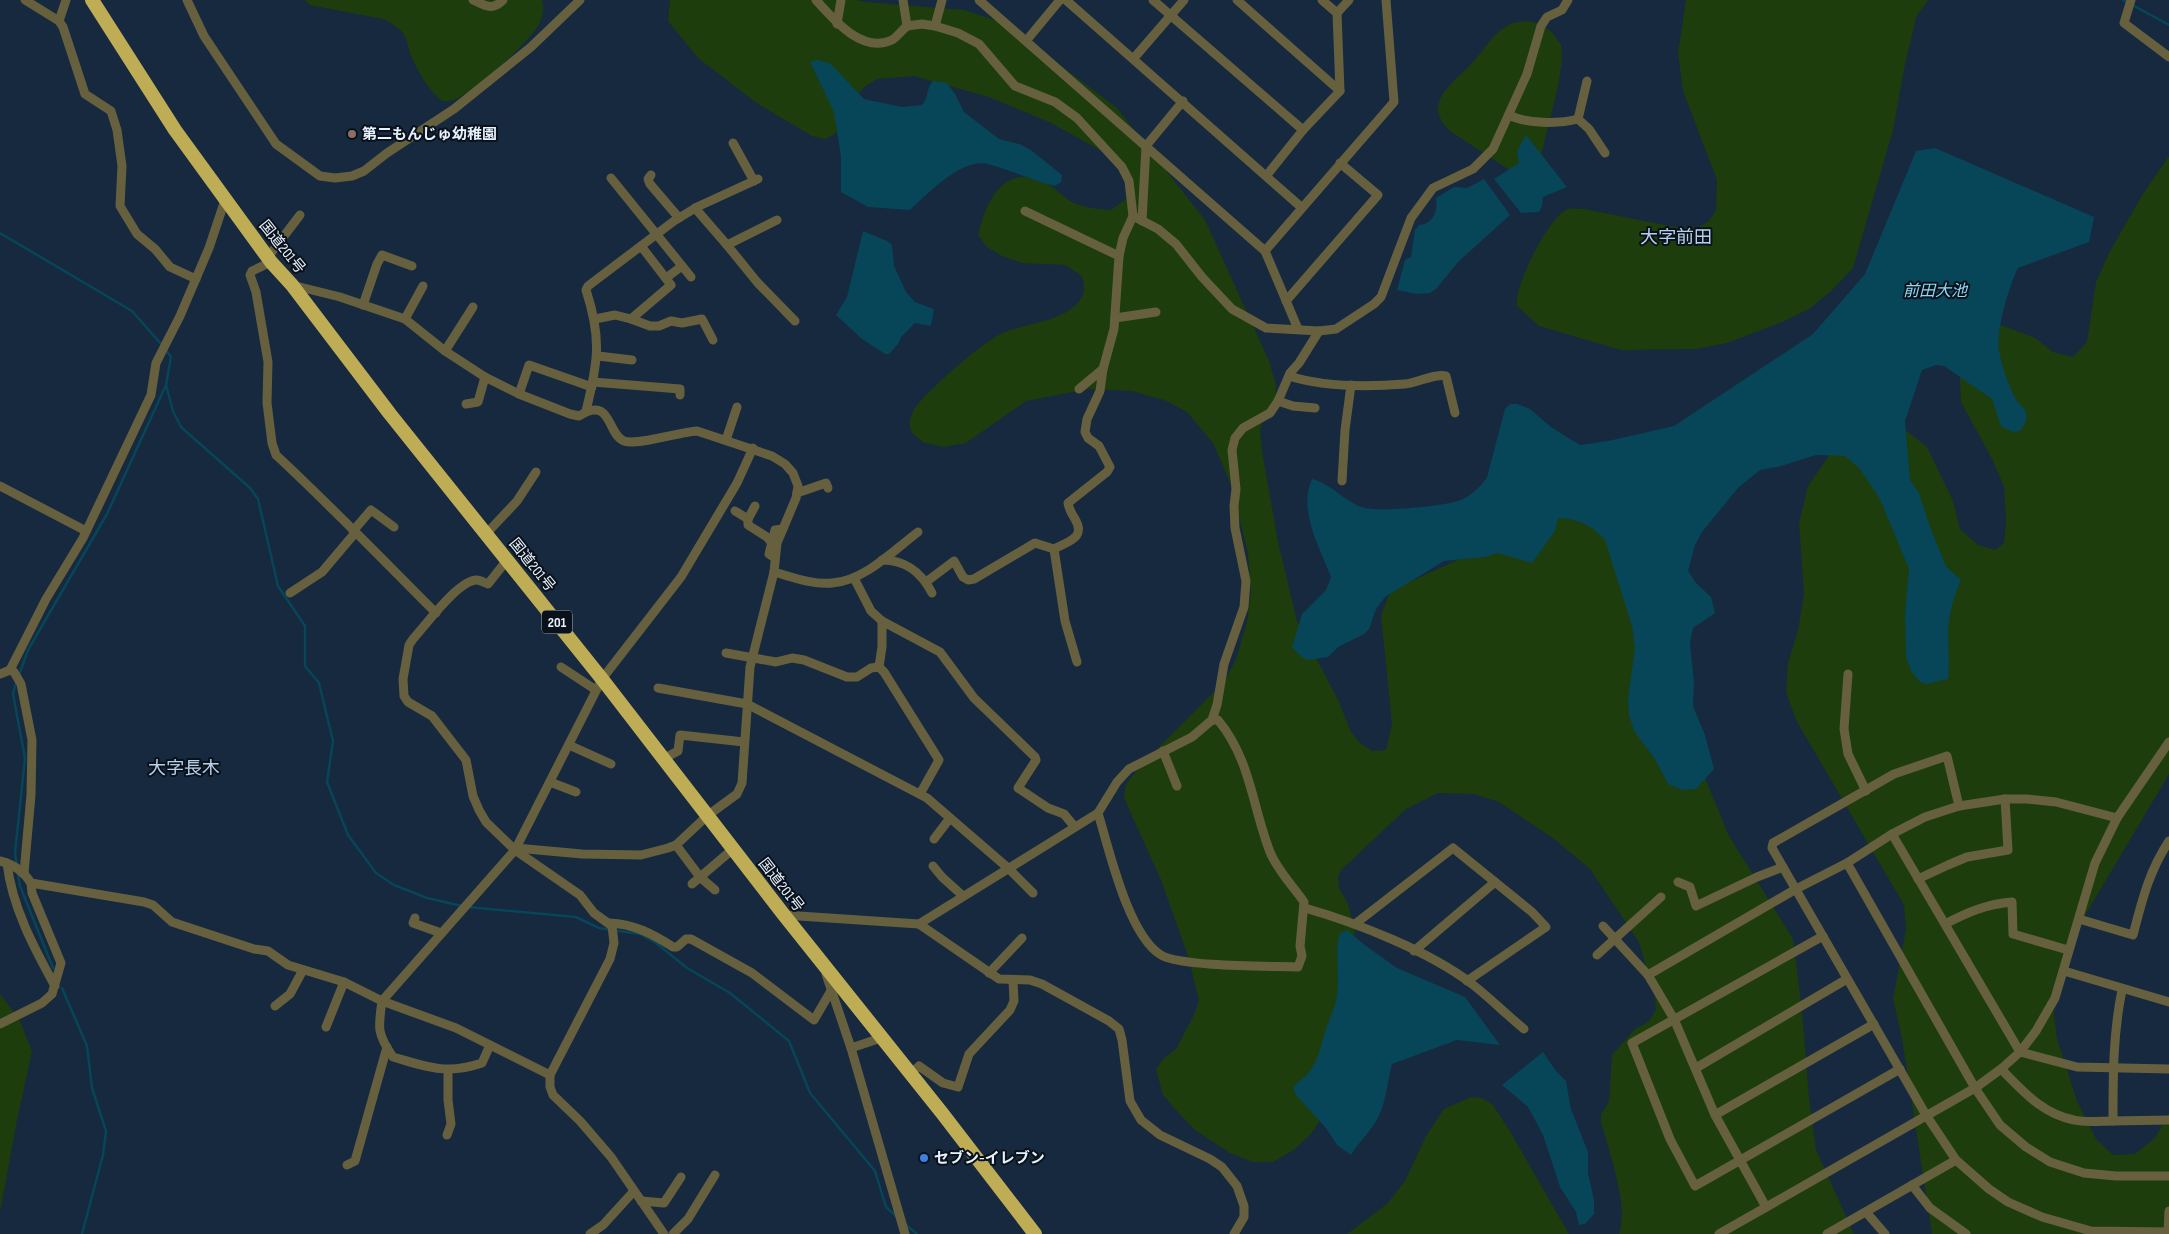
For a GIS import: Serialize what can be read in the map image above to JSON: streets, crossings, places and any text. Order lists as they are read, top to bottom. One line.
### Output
{"streets":{"highway":["国道201号","201"]},"districts":["大字前田","大字長木"],"water":["前田大池"],"places":["第二もんじゅ幼稚園","セブン-イレブン"]}
